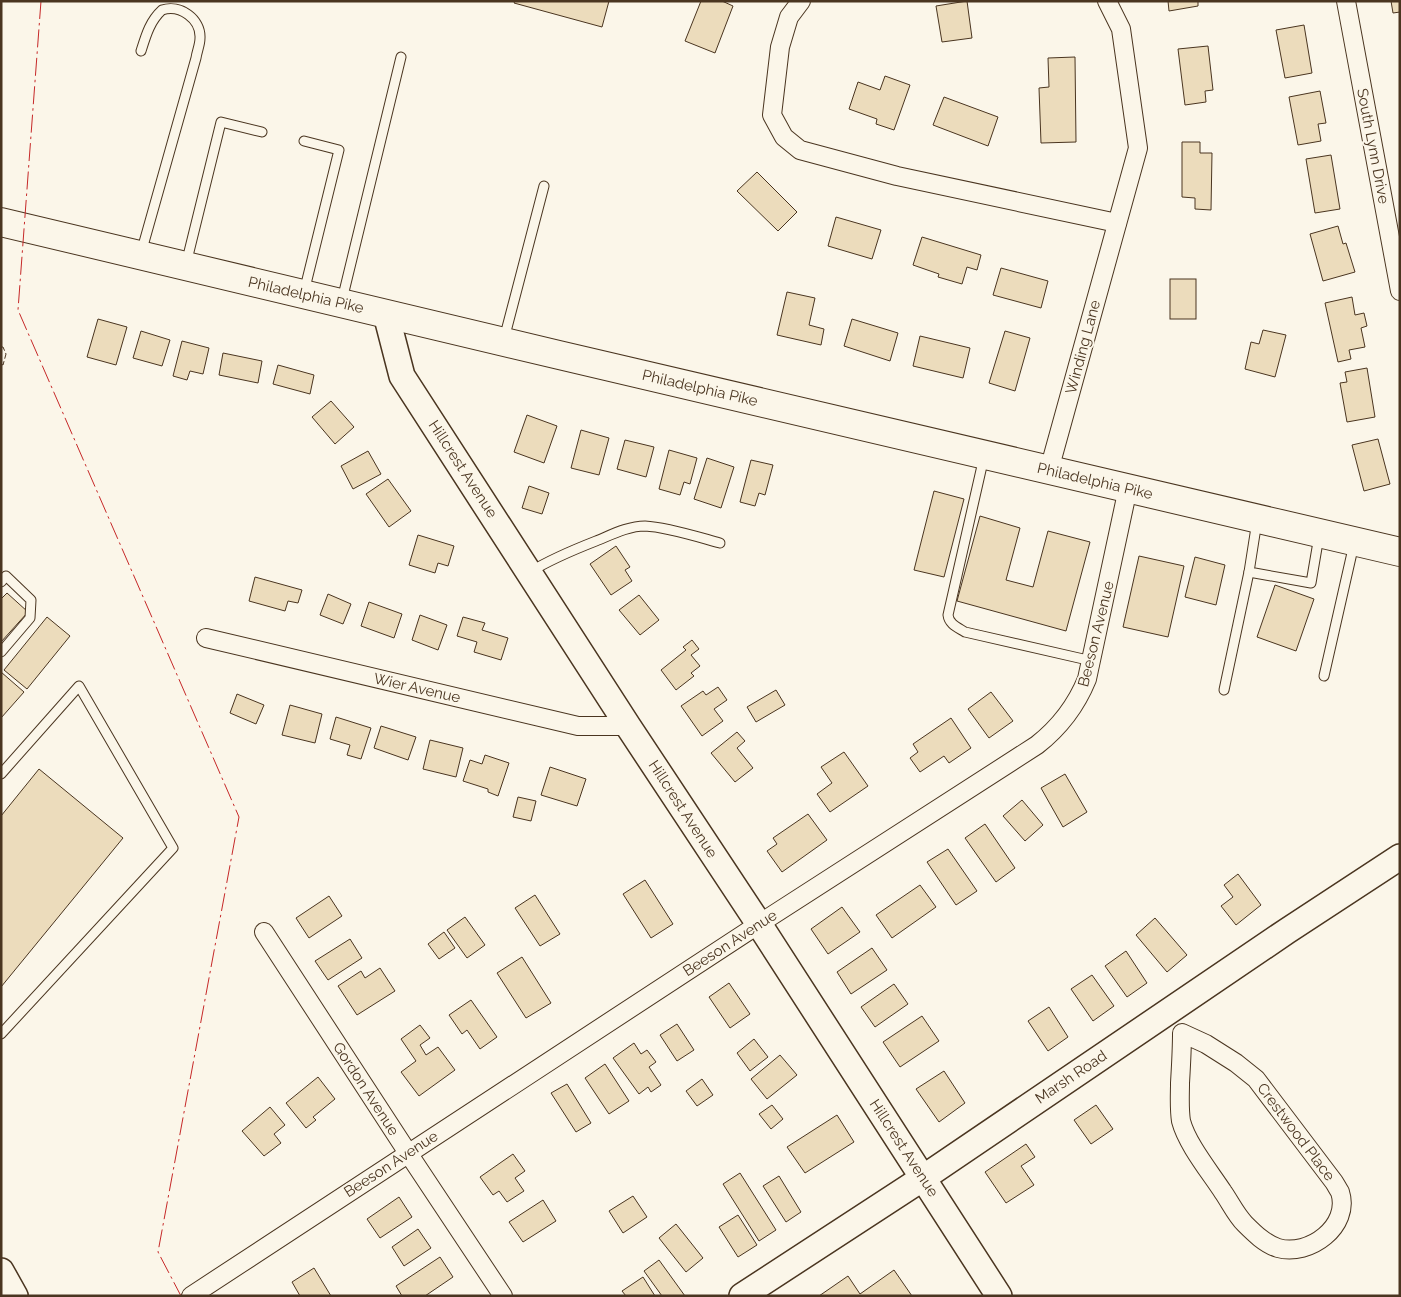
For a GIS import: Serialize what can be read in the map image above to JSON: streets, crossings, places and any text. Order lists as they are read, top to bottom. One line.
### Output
{"streets":{"main road":["Philadelphia Pike"],"street":["South Lynn Drive","Winding Lane","Hillcrest Avenue","Beeson Avenue","Wier Avenue","Marsh Road","Gordon Avenue","Crestwood Place"]},"crossings":[["Philadelphia Pike","Winding Lane"],["Philadelphia Pike","Hillcrest Avenue"],["Philadelphia Pike","Beeson Avenue"],["Hillcrest Avenue","Beeson Avenue"],["Hillcrest Avenue","Wier Avenue"],["Hillcrest Avenue","Marsh Road"],["Beeson Avenue","Gordon Avenue"]]}
